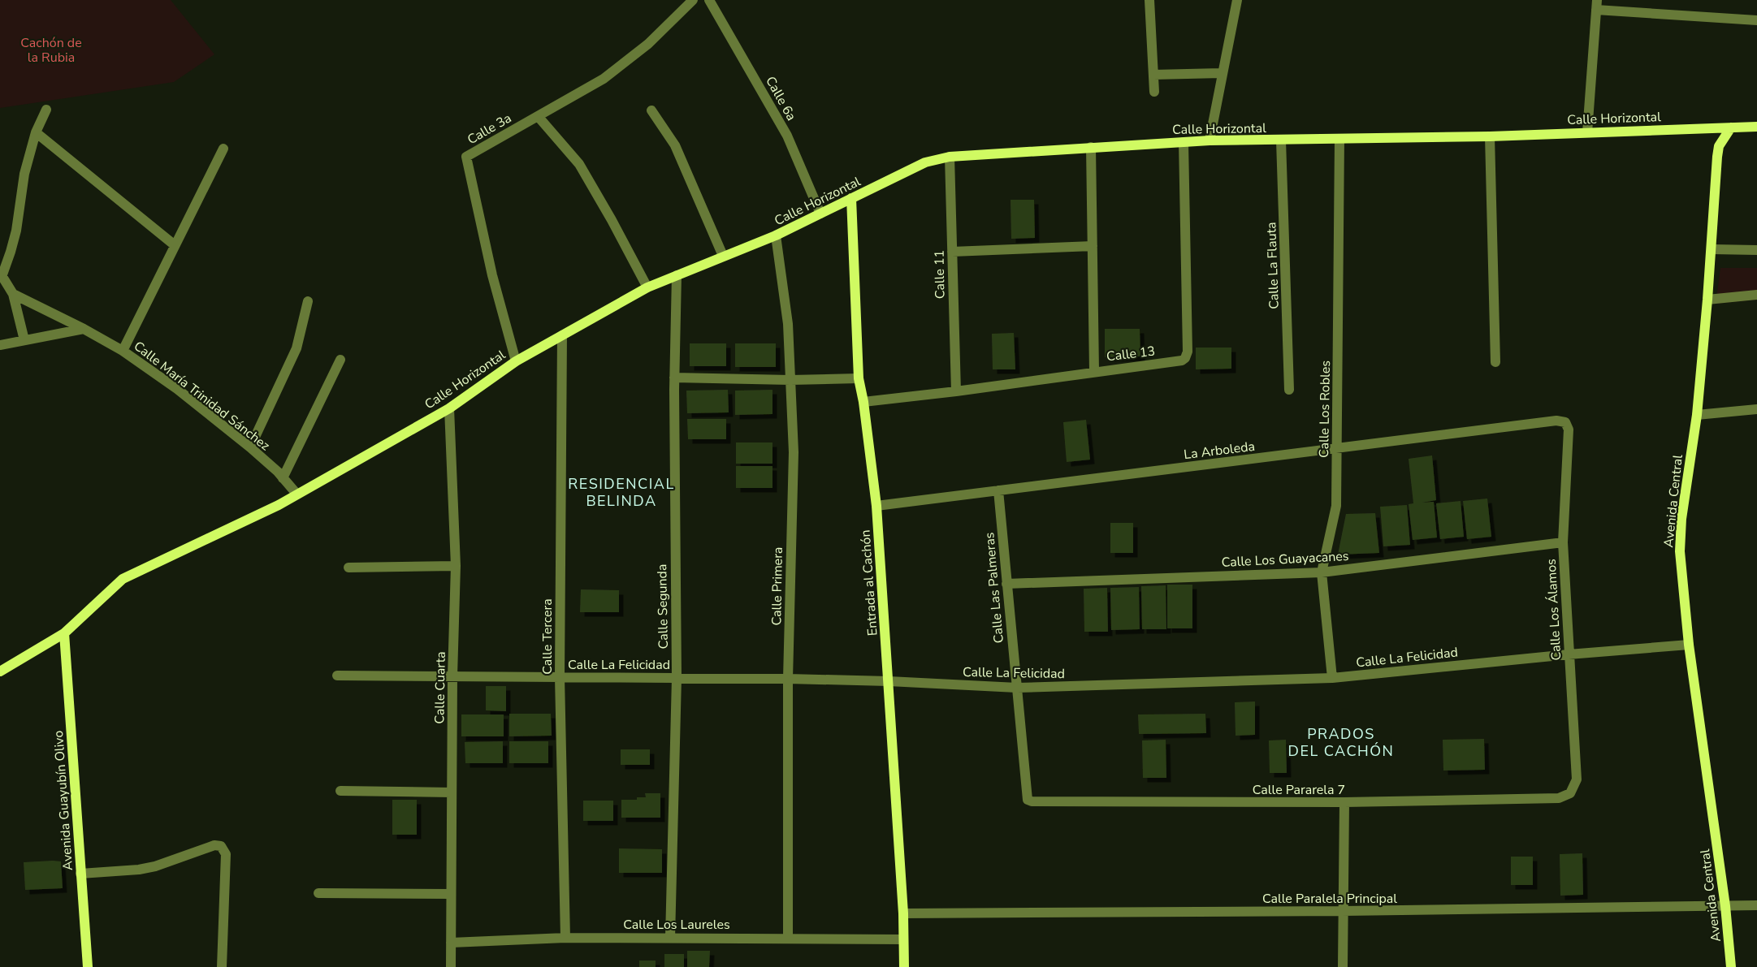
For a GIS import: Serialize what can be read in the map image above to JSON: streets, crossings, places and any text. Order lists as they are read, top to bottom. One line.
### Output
{"streets":{"main road":["Calle Horizontal","Avenida Central","Entrada al Cachón","Avenida Guayubín Olivo"],"street":["Calle 6a","Calle 3a","Calle La Flauta","Calle 11","Calle 13","Calle María Trinidad Sánchez","Calle Los Robles","La Arboleda","Calle Los Guayacanes","Calle Primera","Calle Las Palmeras","Calle Segunda","Calle Los Álamos","Calle Tercera","Calle La Felicidad","Calle Cuarta","Calle Pararela 7","Calle Paralela Principal","Calle Los Laureles"]},"crossings":[["Calle 6a","Calle Horizontal"],["Calle Horizontal","Calle 3a"],["Calle Horizontal","Calle La Flauta"],["Calle Horizontal","Calle 11"],["Calle Horizontal","Calle 13"],["Calle Horizontal","Calle María Trinidad Sánchez"],["Calle Horizontal","Calle Los Robles"],["Calle Horizontal","Avenida Central"],["Calle Horizontal","Entrada al Cachón"],["Calle Horizontal","Calle Primera"],["Calle Horizontal","Calle Segunda"],["Calle Horizontal","Calle Tercera"],["Calle Horizontal","Calle Cuarta"],["Calle Horizontal","Avenida Guayubín Olivo"],["Calle 11","Calle 13"],["Calle 13","Entrada al Cachón"],["Calle Los Robles","La Arboleda"],["Calle Los Robles","Calle Los Guayacanes"],["Calle Los Robles","Calle La Felicidad"],["La Arboleda","Entrada al Cachón"],["La Arboleda","Calle Las Palmeras"],["La Arboleda","Calle Los Álamos"],["Avenida Central","Calle La Felicidad"],["Avenida Central","Calle Paralela Principal"],["Calle Los Guayacanes","Calle Las Palmeras"],["Calle Los Guayacanes","Calle Los Álamos"],["Entrada al Cachón","Calle La Felicidad"],["Entrada al Cachón","Calle Paralela Principal"],["Entrada al Cachón","Calle Los Laureles"],["Calle Primera","Calle La Felicidad"],["Calle Primera","Calle Los Laureles"],["Calle Las Palmeras","Calle La Felicidad"],["Calle Las Palmeras","Calle Pararela 7"],["Calle Segunda","Calle La Felicidad"],["Calle Segunda","Calle Los Laureles"],["Calle Los Álamos","Calle La Felicidad"],["Calle Los Álamos","Calle Pararela 7"],["Calle Tercera","Calle La Felicidad"],["Calle Tercera","Calle Los Laureles"],["Calle La Felicidad","Calle Cuarta"],["Calle Cuarta","Calle Los Laureles"]],"districts":["RESIDENCIAL BELINDA","PRADOS DEL CACHÓN"],"parks":["Cachón de la Rubia"]}
